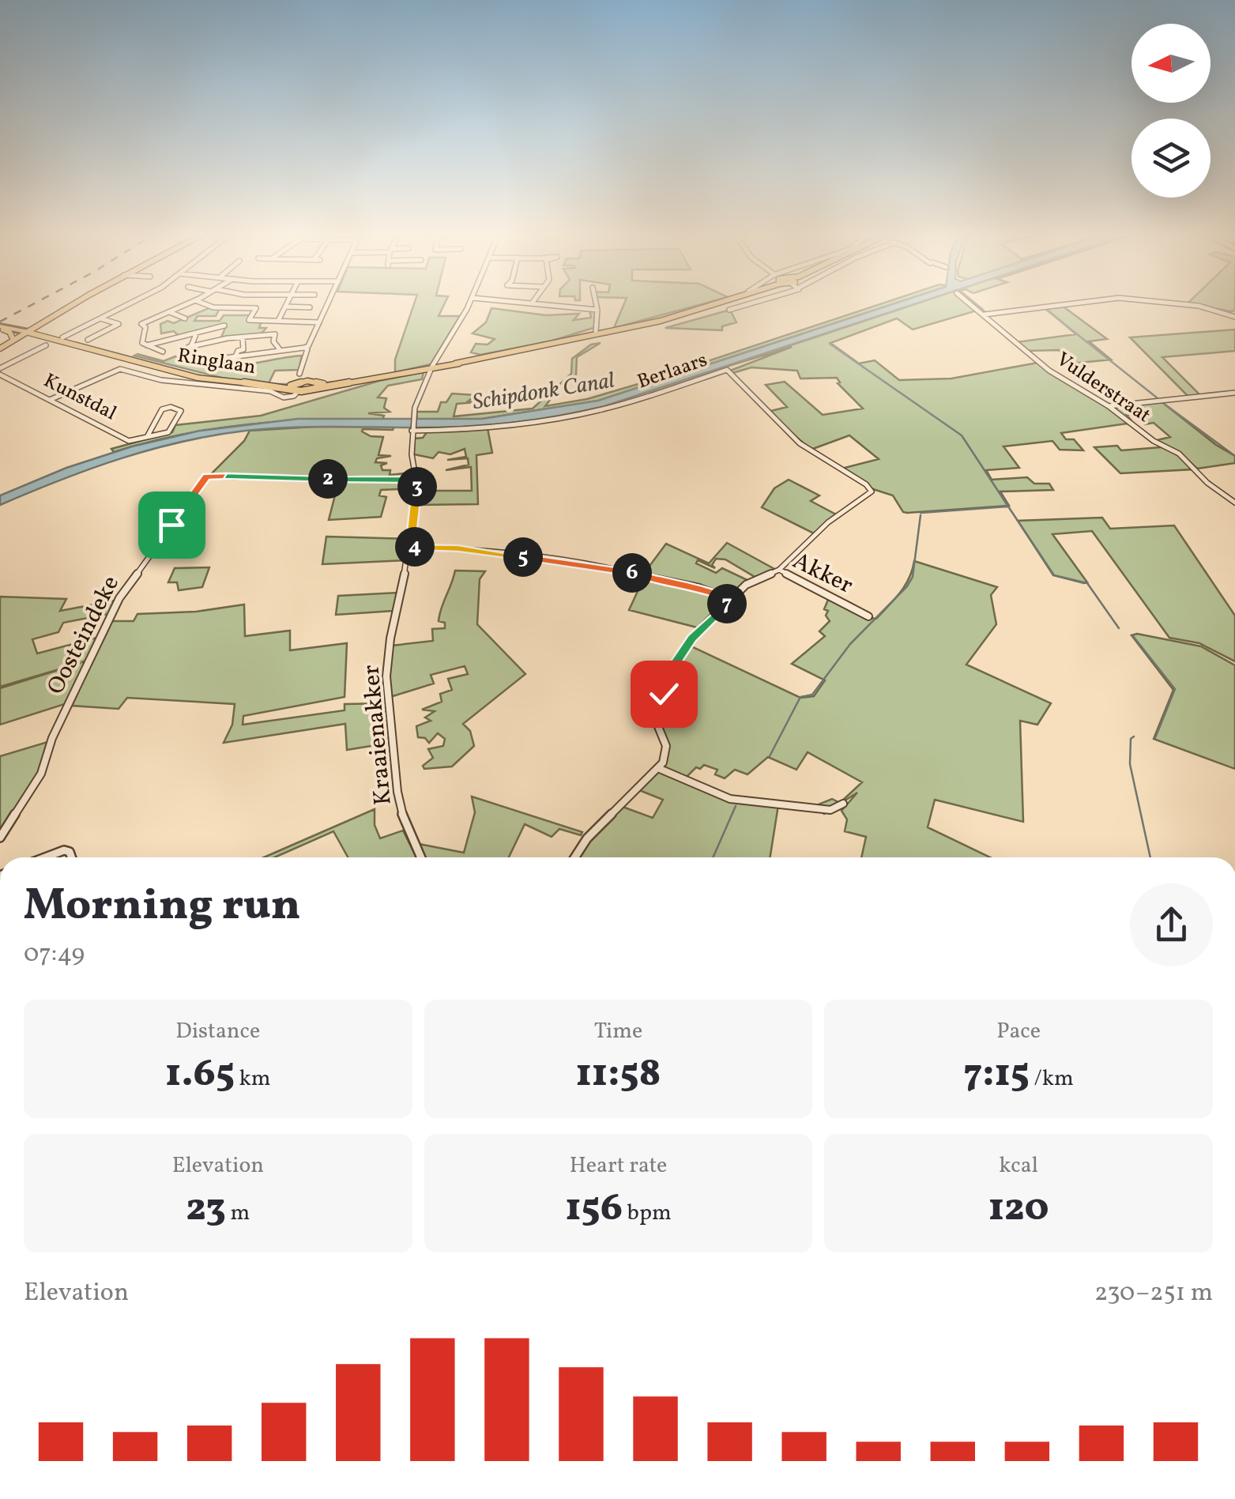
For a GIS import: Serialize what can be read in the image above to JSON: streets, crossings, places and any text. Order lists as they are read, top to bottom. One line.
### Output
{"streets":{"highway":["Ringlaan"],"street":["Berlaars","Vulderstraat","Kunstdal","Akker","Oosteindeke","Kraaienakker"]},"crossings":[["Berlaars","Akker"],["Berlaars","Kraaienakker"],["Oosteindeke","Kraaienakker"]],"water":["Schipdonk Canal"],"north":"left","page":{"pins":["2","3","4","5","6","7"],"heading":["Morning run","07:49"],"stats":[["Distance","1.65 km"],["Time","11:58"],["Pace","7:15 /km"],["Elevation","23 m"],["Heart rate","156 bpm"],["kcal","120"]],"chart":["Elevation","230–251 m"]}}
